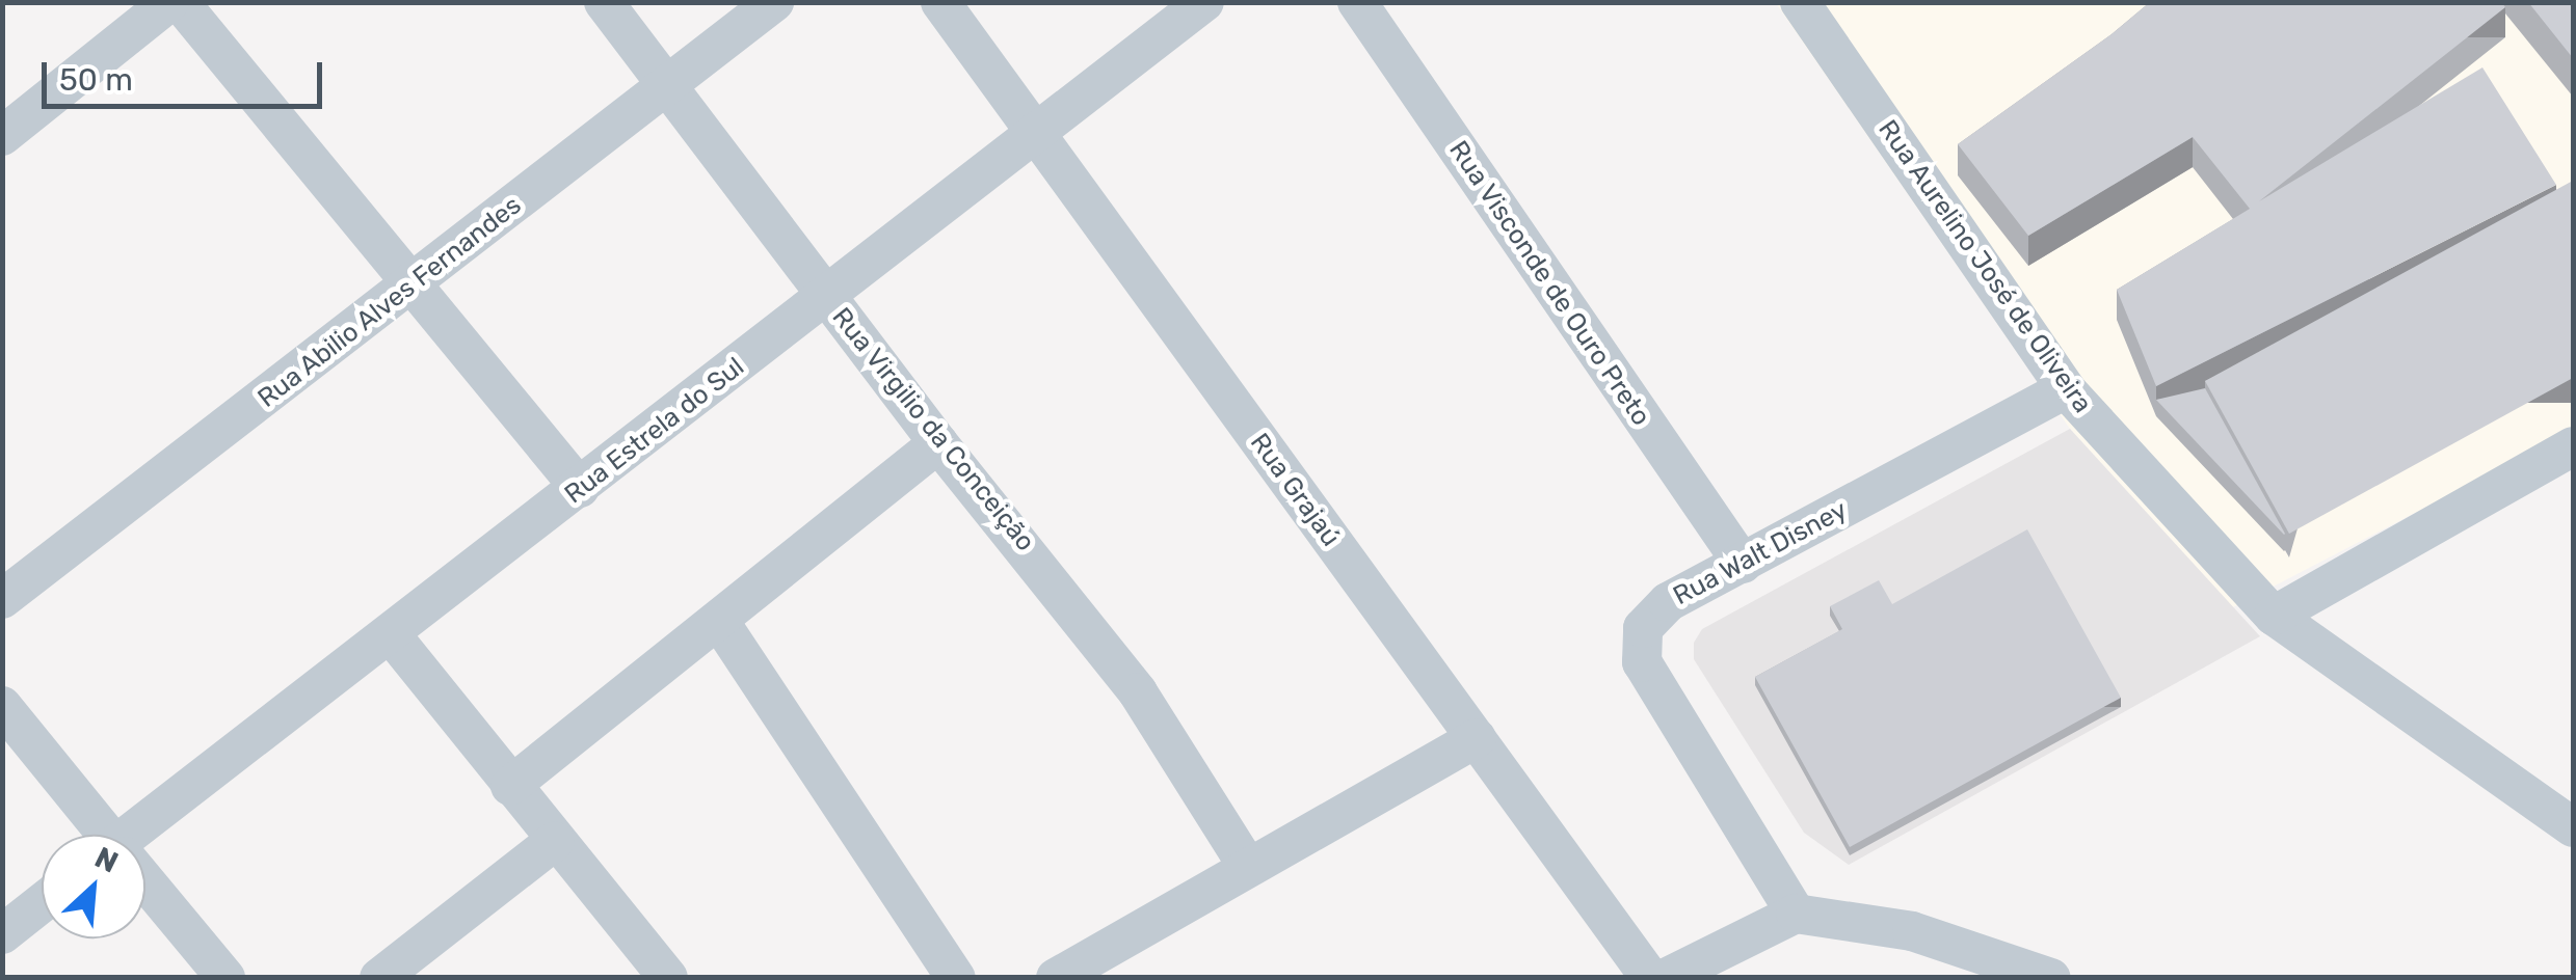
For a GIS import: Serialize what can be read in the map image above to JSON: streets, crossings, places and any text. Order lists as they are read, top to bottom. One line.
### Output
{"streets":{"street":["Rua Aurelino José de Oliveira","Rua Visconde de Ouro Preto","Rua Abilio Alves Fernandes","Rua Virgilio da Conceição","Rua Estrela do Sul","Rua Grajaú","Rua Walt Disney"]},"crossings":[["Rua Aurelino José de Oliveira","Rua Walt Disney"],["Rua Visconde de Ouro Preto","Rua Walt Disney"],["Rua Abilio Alves Fernandes","Rua Virgilio da Conceição"],["Rua Virgilio da Conceição","Rua Estrela do Sul"],["Rua Estrela do Sul","Rua Grajaú"]],"scale_bar":"50 m","north":"top right"}
